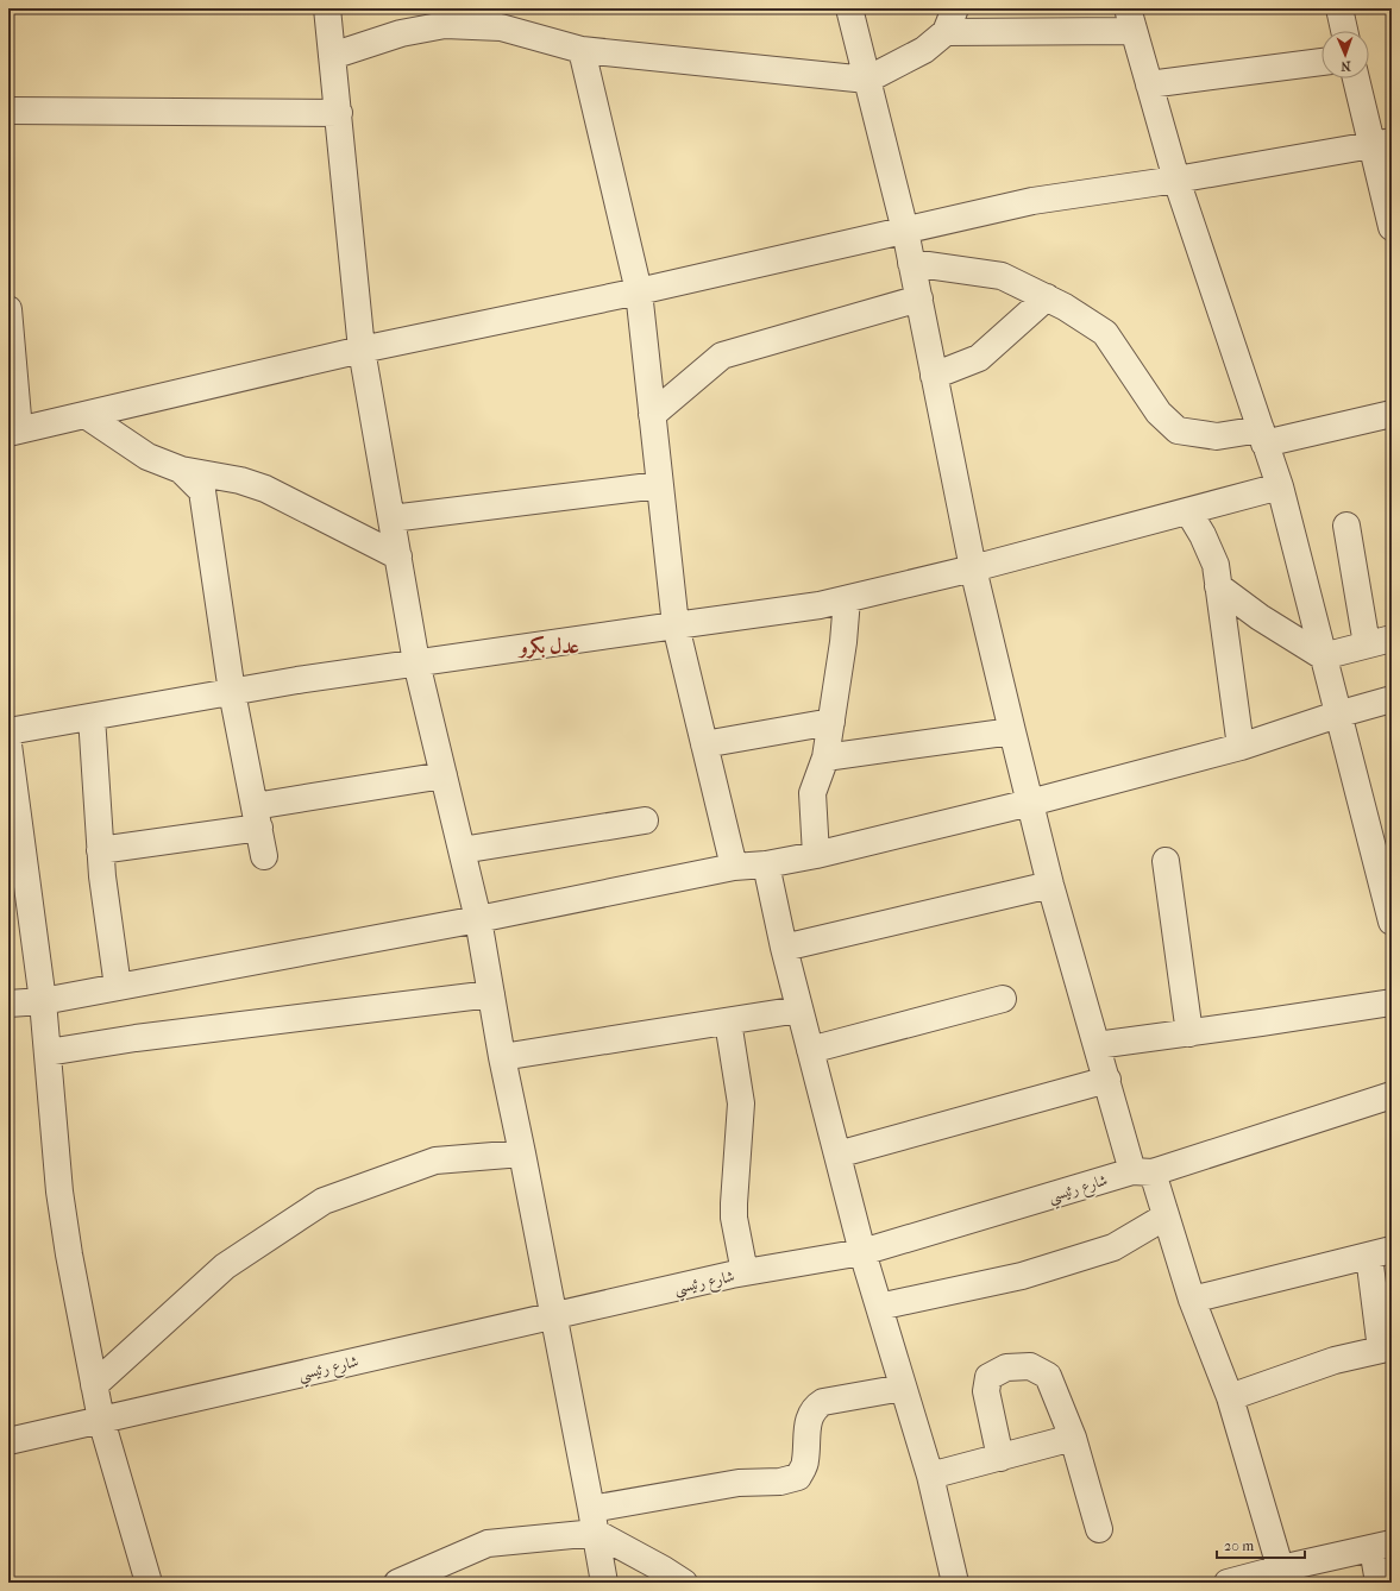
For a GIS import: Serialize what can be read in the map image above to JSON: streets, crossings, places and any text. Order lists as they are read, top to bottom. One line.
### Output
{"streets":{"street":["شارع رئيسي"]},"districts":["عدل بكرو"],"scale_bar":"20 m","north":"bottom"}
